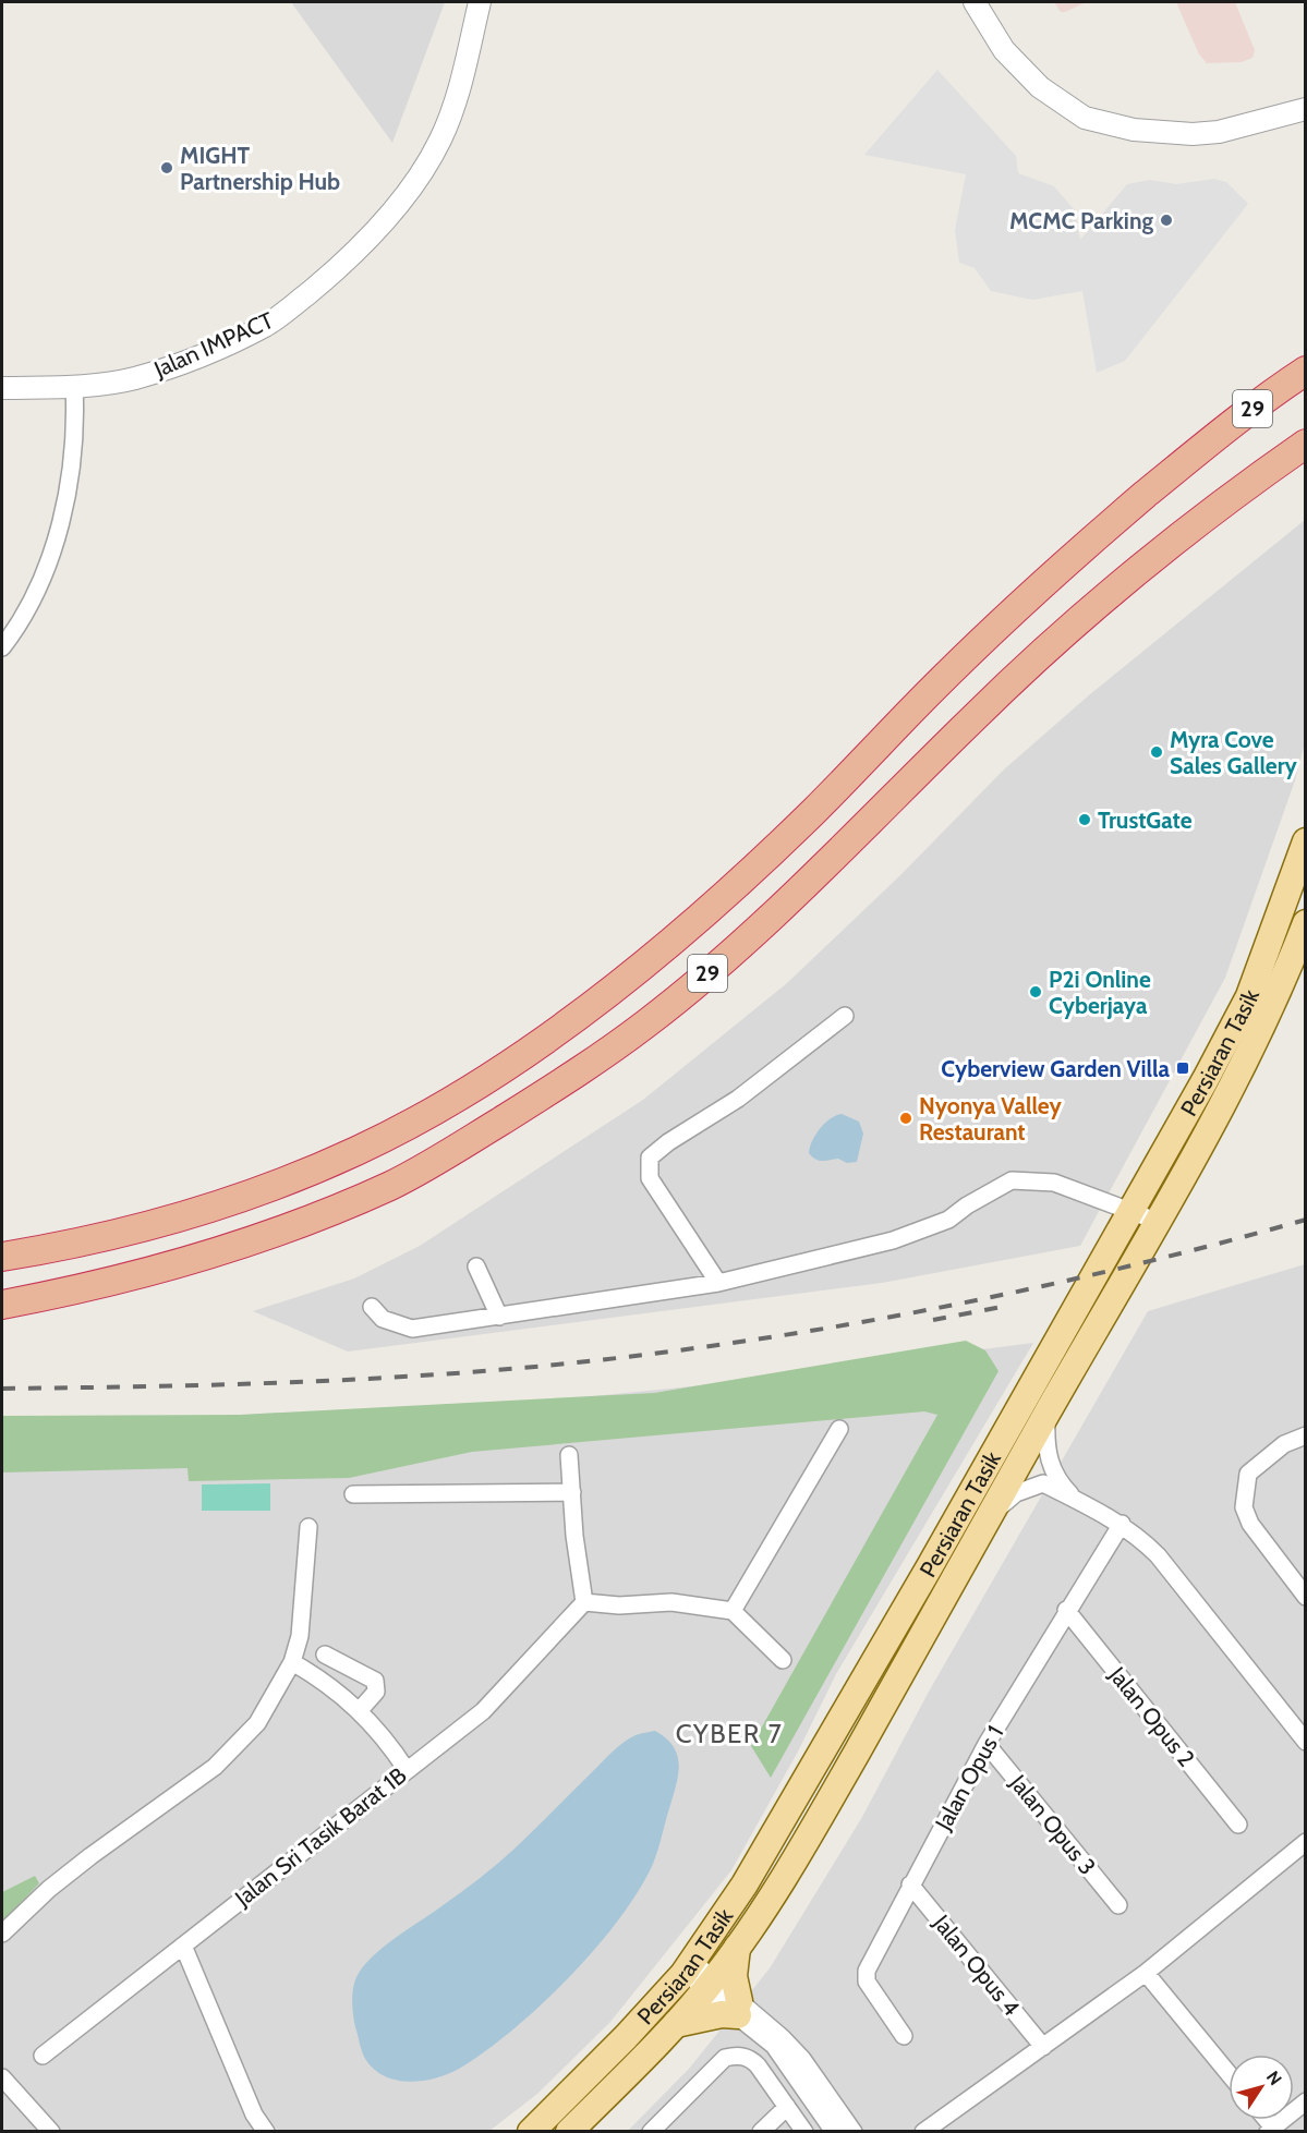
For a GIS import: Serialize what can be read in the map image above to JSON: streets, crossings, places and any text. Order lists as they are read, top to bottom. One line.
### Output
{"streets":{"highway":["29"],"main road":["Persiaran Tasik"],"street":["Jalan IMPACT","Jalan Opus 2","Jalan Opus 1","Jalan Opus 3","Jalan Sri Tasik Barat 1B","Jalan Opus 4"]},"crossings":[["Jalan Opus 2","Jalan Opus 1"],["Jalan Opus 1","Jalan Opus 3"],["Jalan Opus 1","Jalan Opus 4"]],"districts":["CYBER 7"],"places":{"other":["MIGHT Partnership Hub","MCMC Parking","Myra Cove Sales Gallery","TrustGate","P2i Online Cyberjaya","Nyonya Valley Restaurant"],"transit":["Cyberview Garden Villa"]},"north":"top right"}
